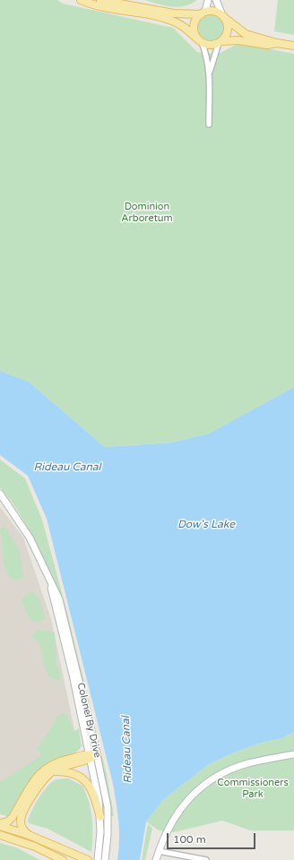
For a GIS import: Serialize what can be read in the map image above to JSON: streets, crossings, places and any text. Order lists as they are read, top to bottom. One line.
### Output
{"streets":{"main road":["Colonel By Drive"]},"water":["Rideau Canal","Dow's Lake"],"parks":["Dominion Arboretum","Commissioners Park"],"scale_bar":"100 m"}
